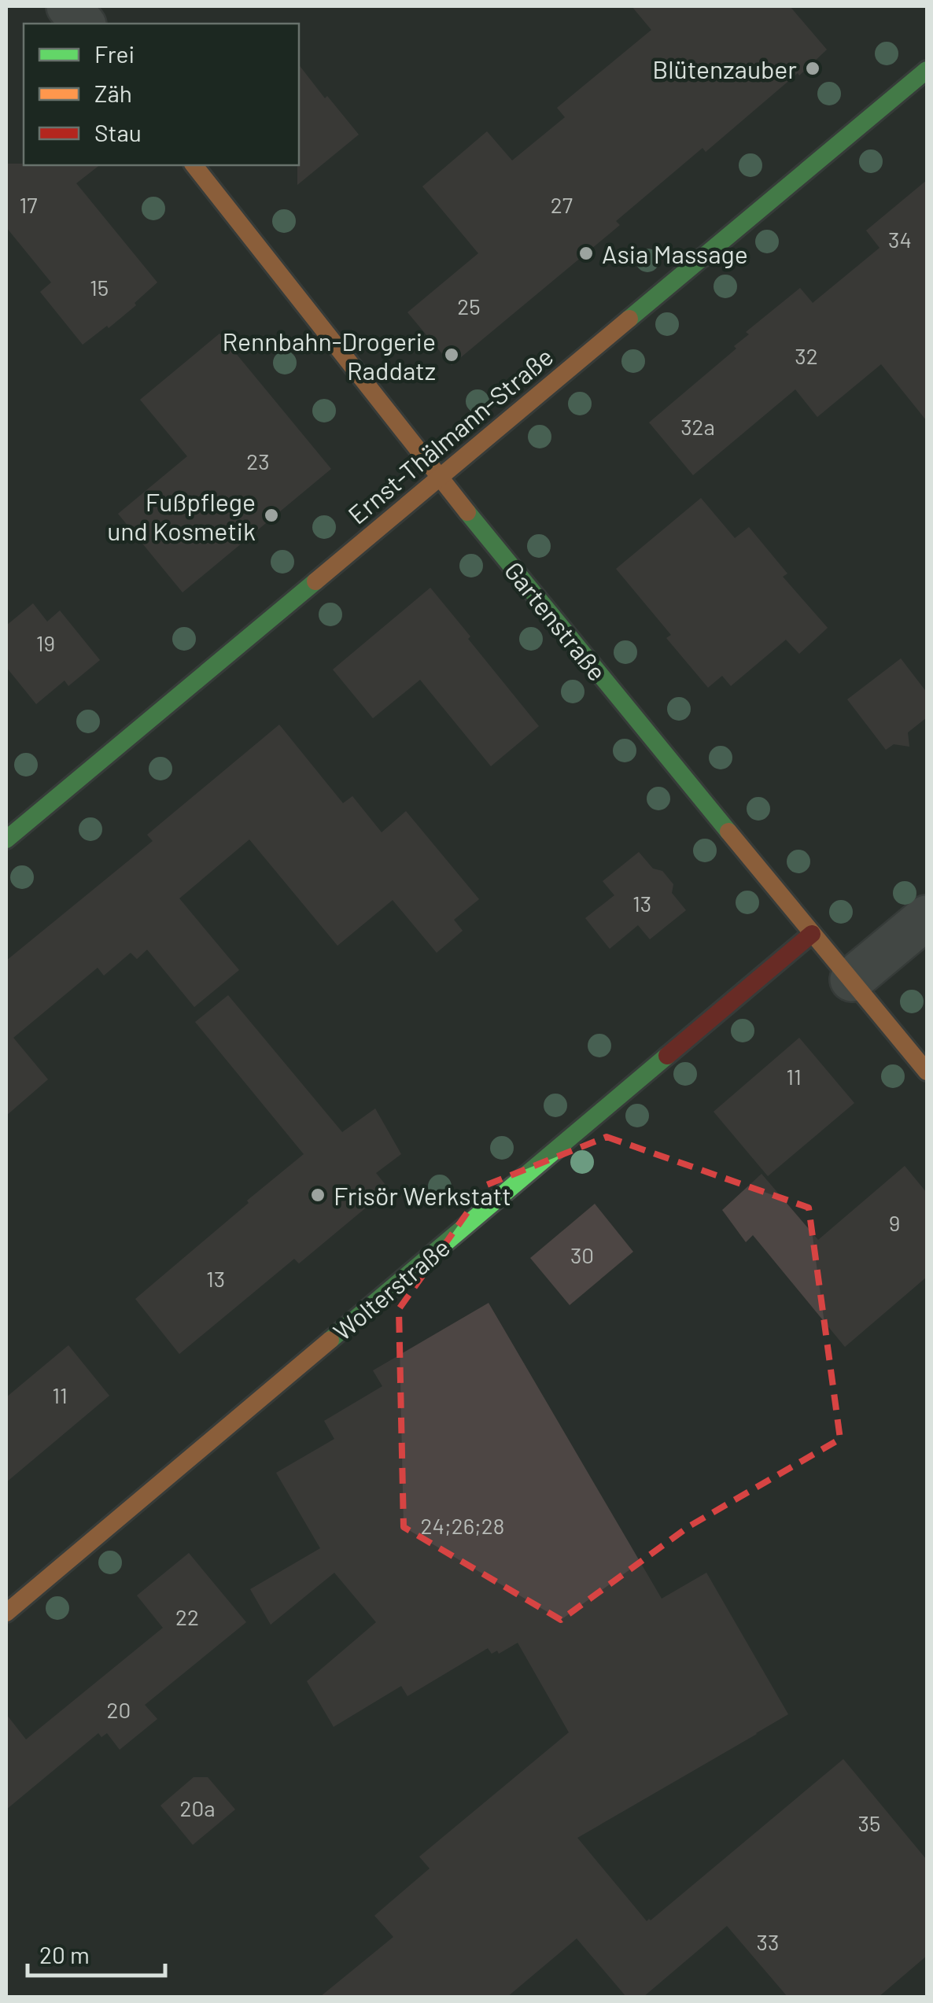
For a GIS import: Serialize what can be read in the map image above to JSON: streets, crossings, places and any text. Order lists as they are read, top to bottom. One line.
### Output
{"streets":{"street":["Ernst-Thälmann-Straße","Gartenstraße","Wolterstraße"]},"crossings":[["Ernst-Thälmann-Straße","Gartenstraße"],["Gartenstraße","Wolterstraße"]],"places":["Blütenzauber","Asia Massage","Rennbahn-Drogerie Raddatz","Fußpflege und Kosmetik","Frisör Werkstatt"],"house_numbers":["17","27","34","15","25","32","32a","23","19","13","11","9","30","13","11","24;26;28","22","20","20a","35","33"],"legend":["Frei","Zäh","Stau"],"scale_bar":"20 m"}
